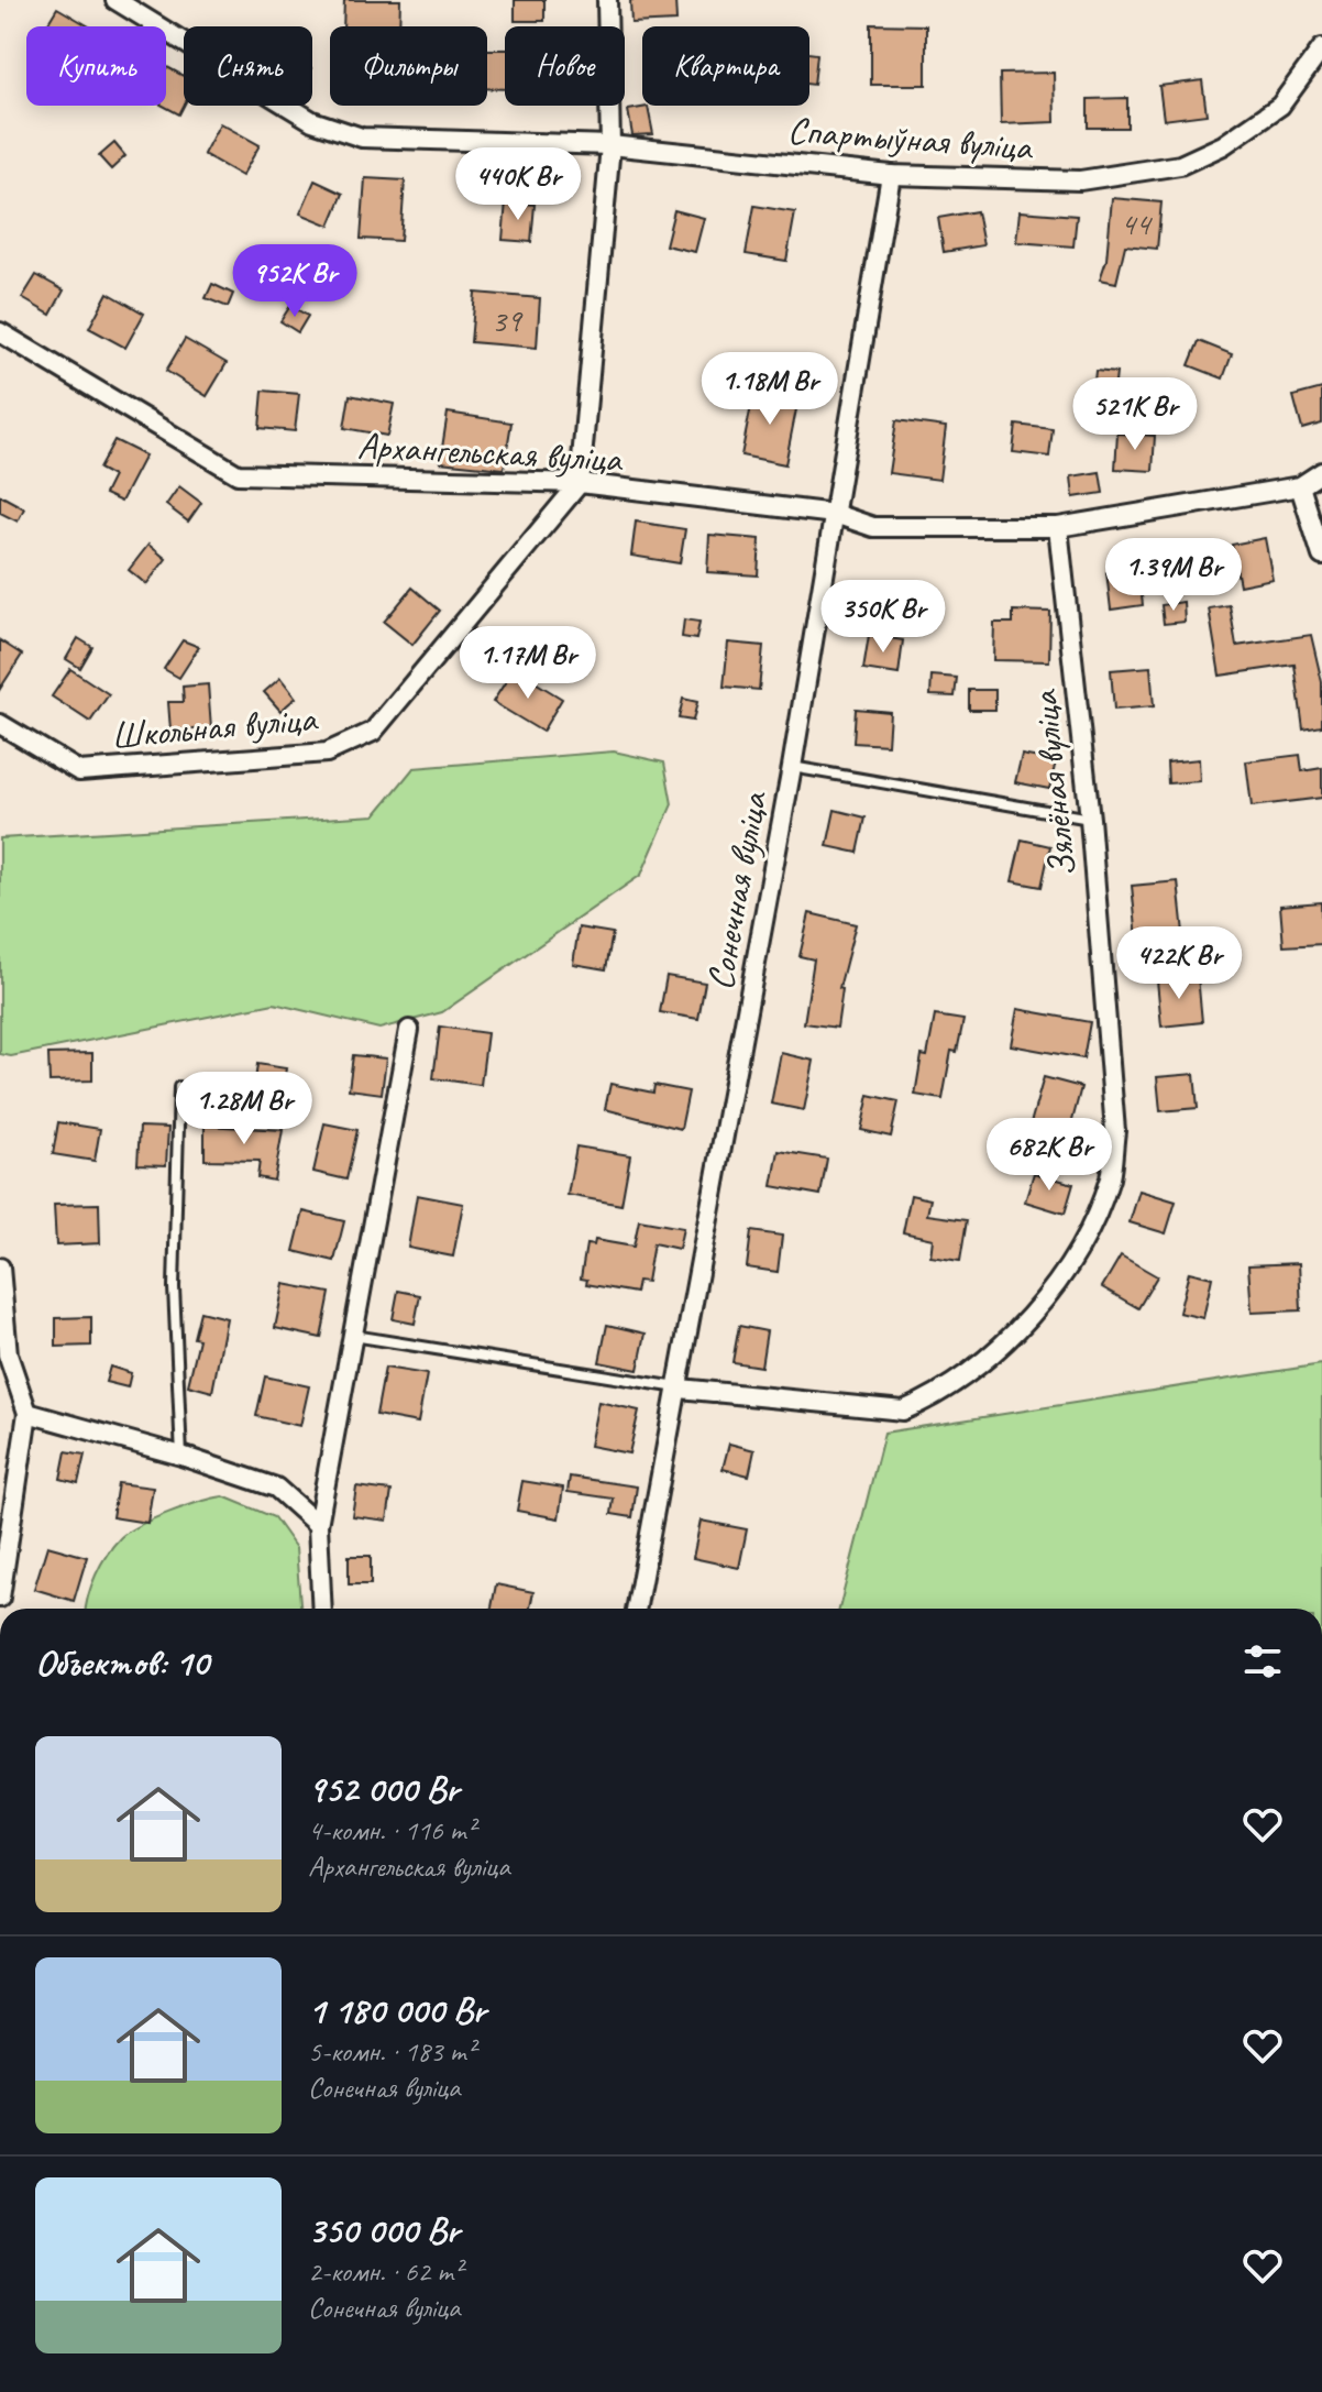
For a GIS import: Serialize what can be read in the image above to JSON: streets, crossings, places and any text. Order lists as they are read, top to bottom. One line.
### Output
{"streets":{"street":["Спартыўная вуліца","Архангельская вуліца","Школьная вуліца","Зялёная вуліца","Сонечная вуліца"]},"crossings":[["Спартыўная вуліца","Сонечная вуліца"],["Архангельская вуліца","Школьная вуліца"],["Архангельская вуліца","Зялёная вуліца"],["Архангельская вуліца","Сонечная вуліца"],["Зялёная вуліца","Сонечная вуліца"]],"house_numbers":["44","39"],"page":{"chip":["Купить","Снять","Фильтры","Новое","Квартира"],"price":["440K Br","952K Br","1.18M Br","521K Br","1.39M Br","350K Br","1.17M Br","422K Br","1.28M Br","682K Br"],"heading":"Объектов: 10","list":[{"name":"952 000 Br","note":"4-комн. · 116 m² · Архангельская вуліца"},{"name":"1 180 000 Br","note":"5-комн. · 183 m² · Сонечная вуліца"},{"name":"350 000 Br","note":"2-комн. · 62 m² · Сонечная вуліца"}]}}
